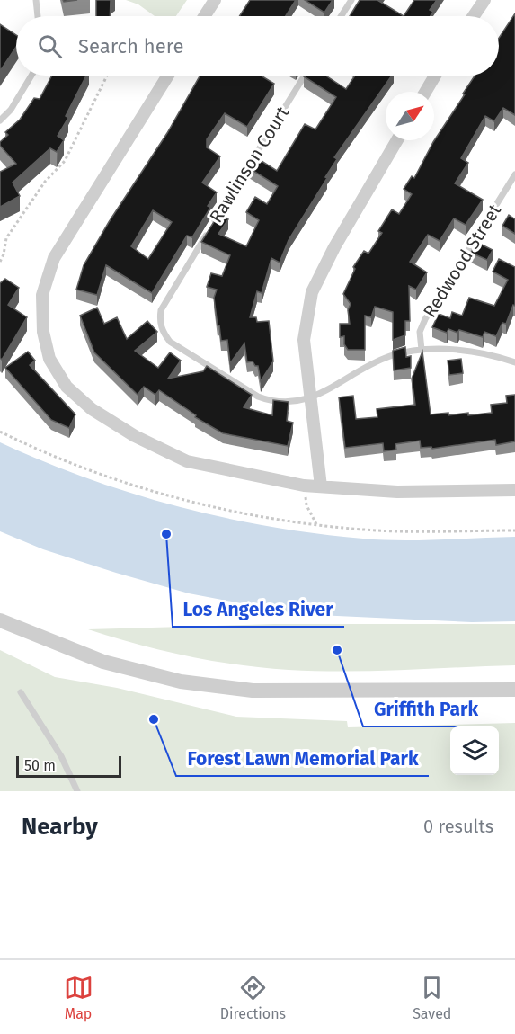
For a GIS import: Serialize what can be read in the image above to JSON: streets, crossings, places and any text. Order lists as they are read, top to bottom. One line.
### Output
{"streets":{"lane":["Rawlinson Court","Redwood Street"]},"places":["Los Angeles River","Griffith Park","Forest Lawn Memorial Park"],"scale_bar":"50 m","north":"top right","page":{"search":"Search here","scale":"50 m","heading":["Nearby","0 results"],"nav":["Map","Directions","Saved"]}}
